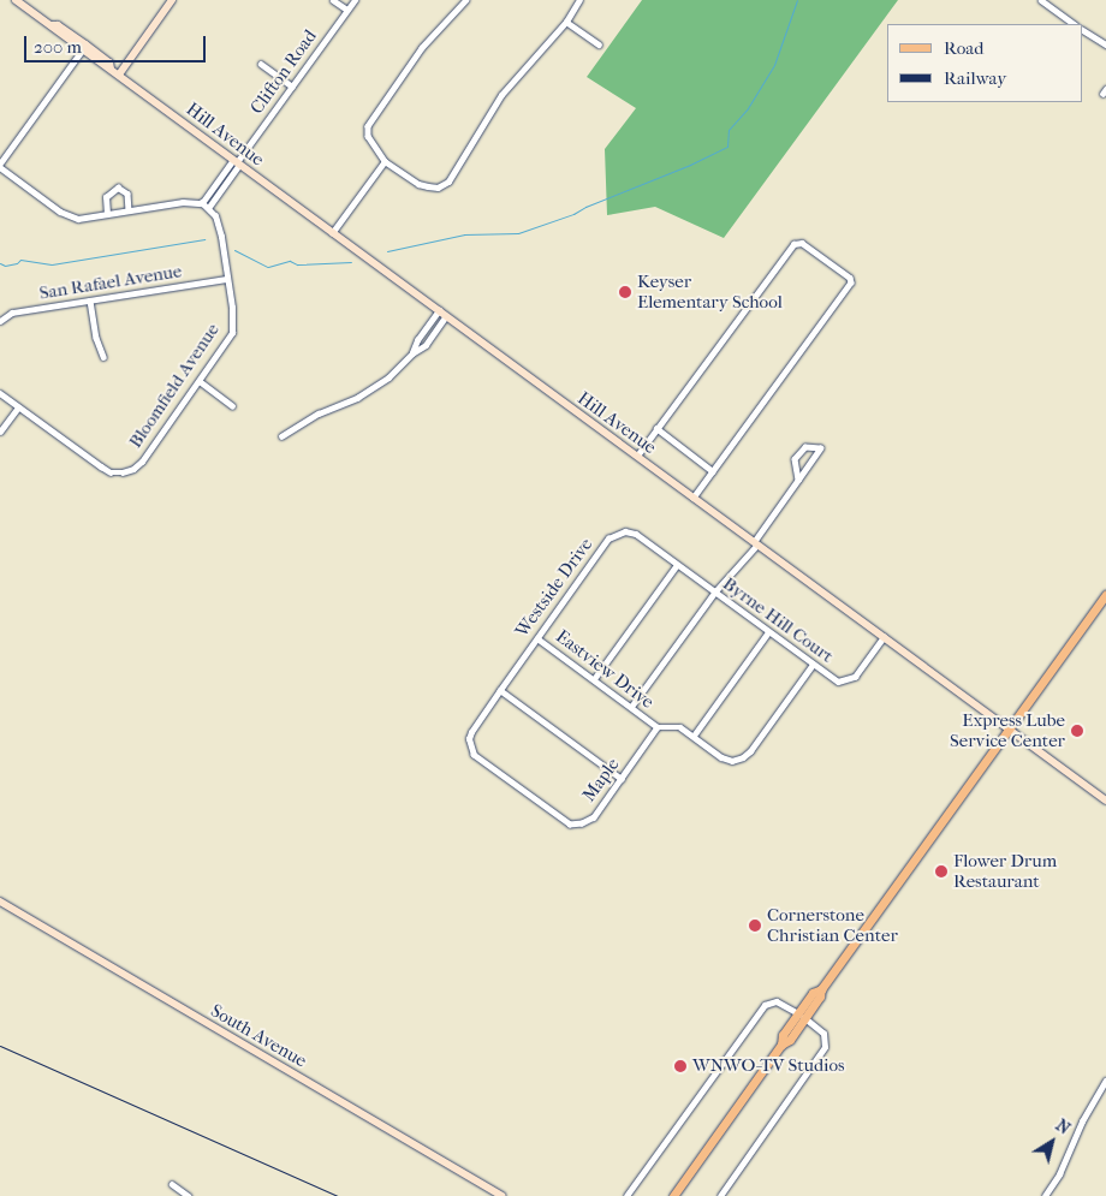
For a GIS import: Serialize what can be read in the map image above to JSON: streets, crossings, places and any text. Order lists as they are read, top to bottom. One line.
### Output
{"streets":{"main road":["Hill Avenue","South Avenue"],"street":["Clifton Road","San Rafael Avenue","Bloomfield Avenue","Westside Drive","Byrne Hill Court","Eastview Drive","Maple"]},"crossings":[["Clifton Road","Hill Avenue"],["Hill Avenue","Byrne Hill Court"],["San Rafael Avenue","Bloomfield Avenue"],["Westside Drive","Byrne Hill Court"],["Westside Drive","Eastview Drive"],["Westside Drive","Maple"],["Byrne Hill Court","Eastview Drive"],["Eastview Drive","Maple"]],"places":["Keyser Elementary School","Express Lube Service Center","Flower Drum Restaurant","Cornerstone Christian Center","WNWO-TV Studios"],"legend":["Road","Railway"],"scale_bar":"200 m","north":"top right"}
